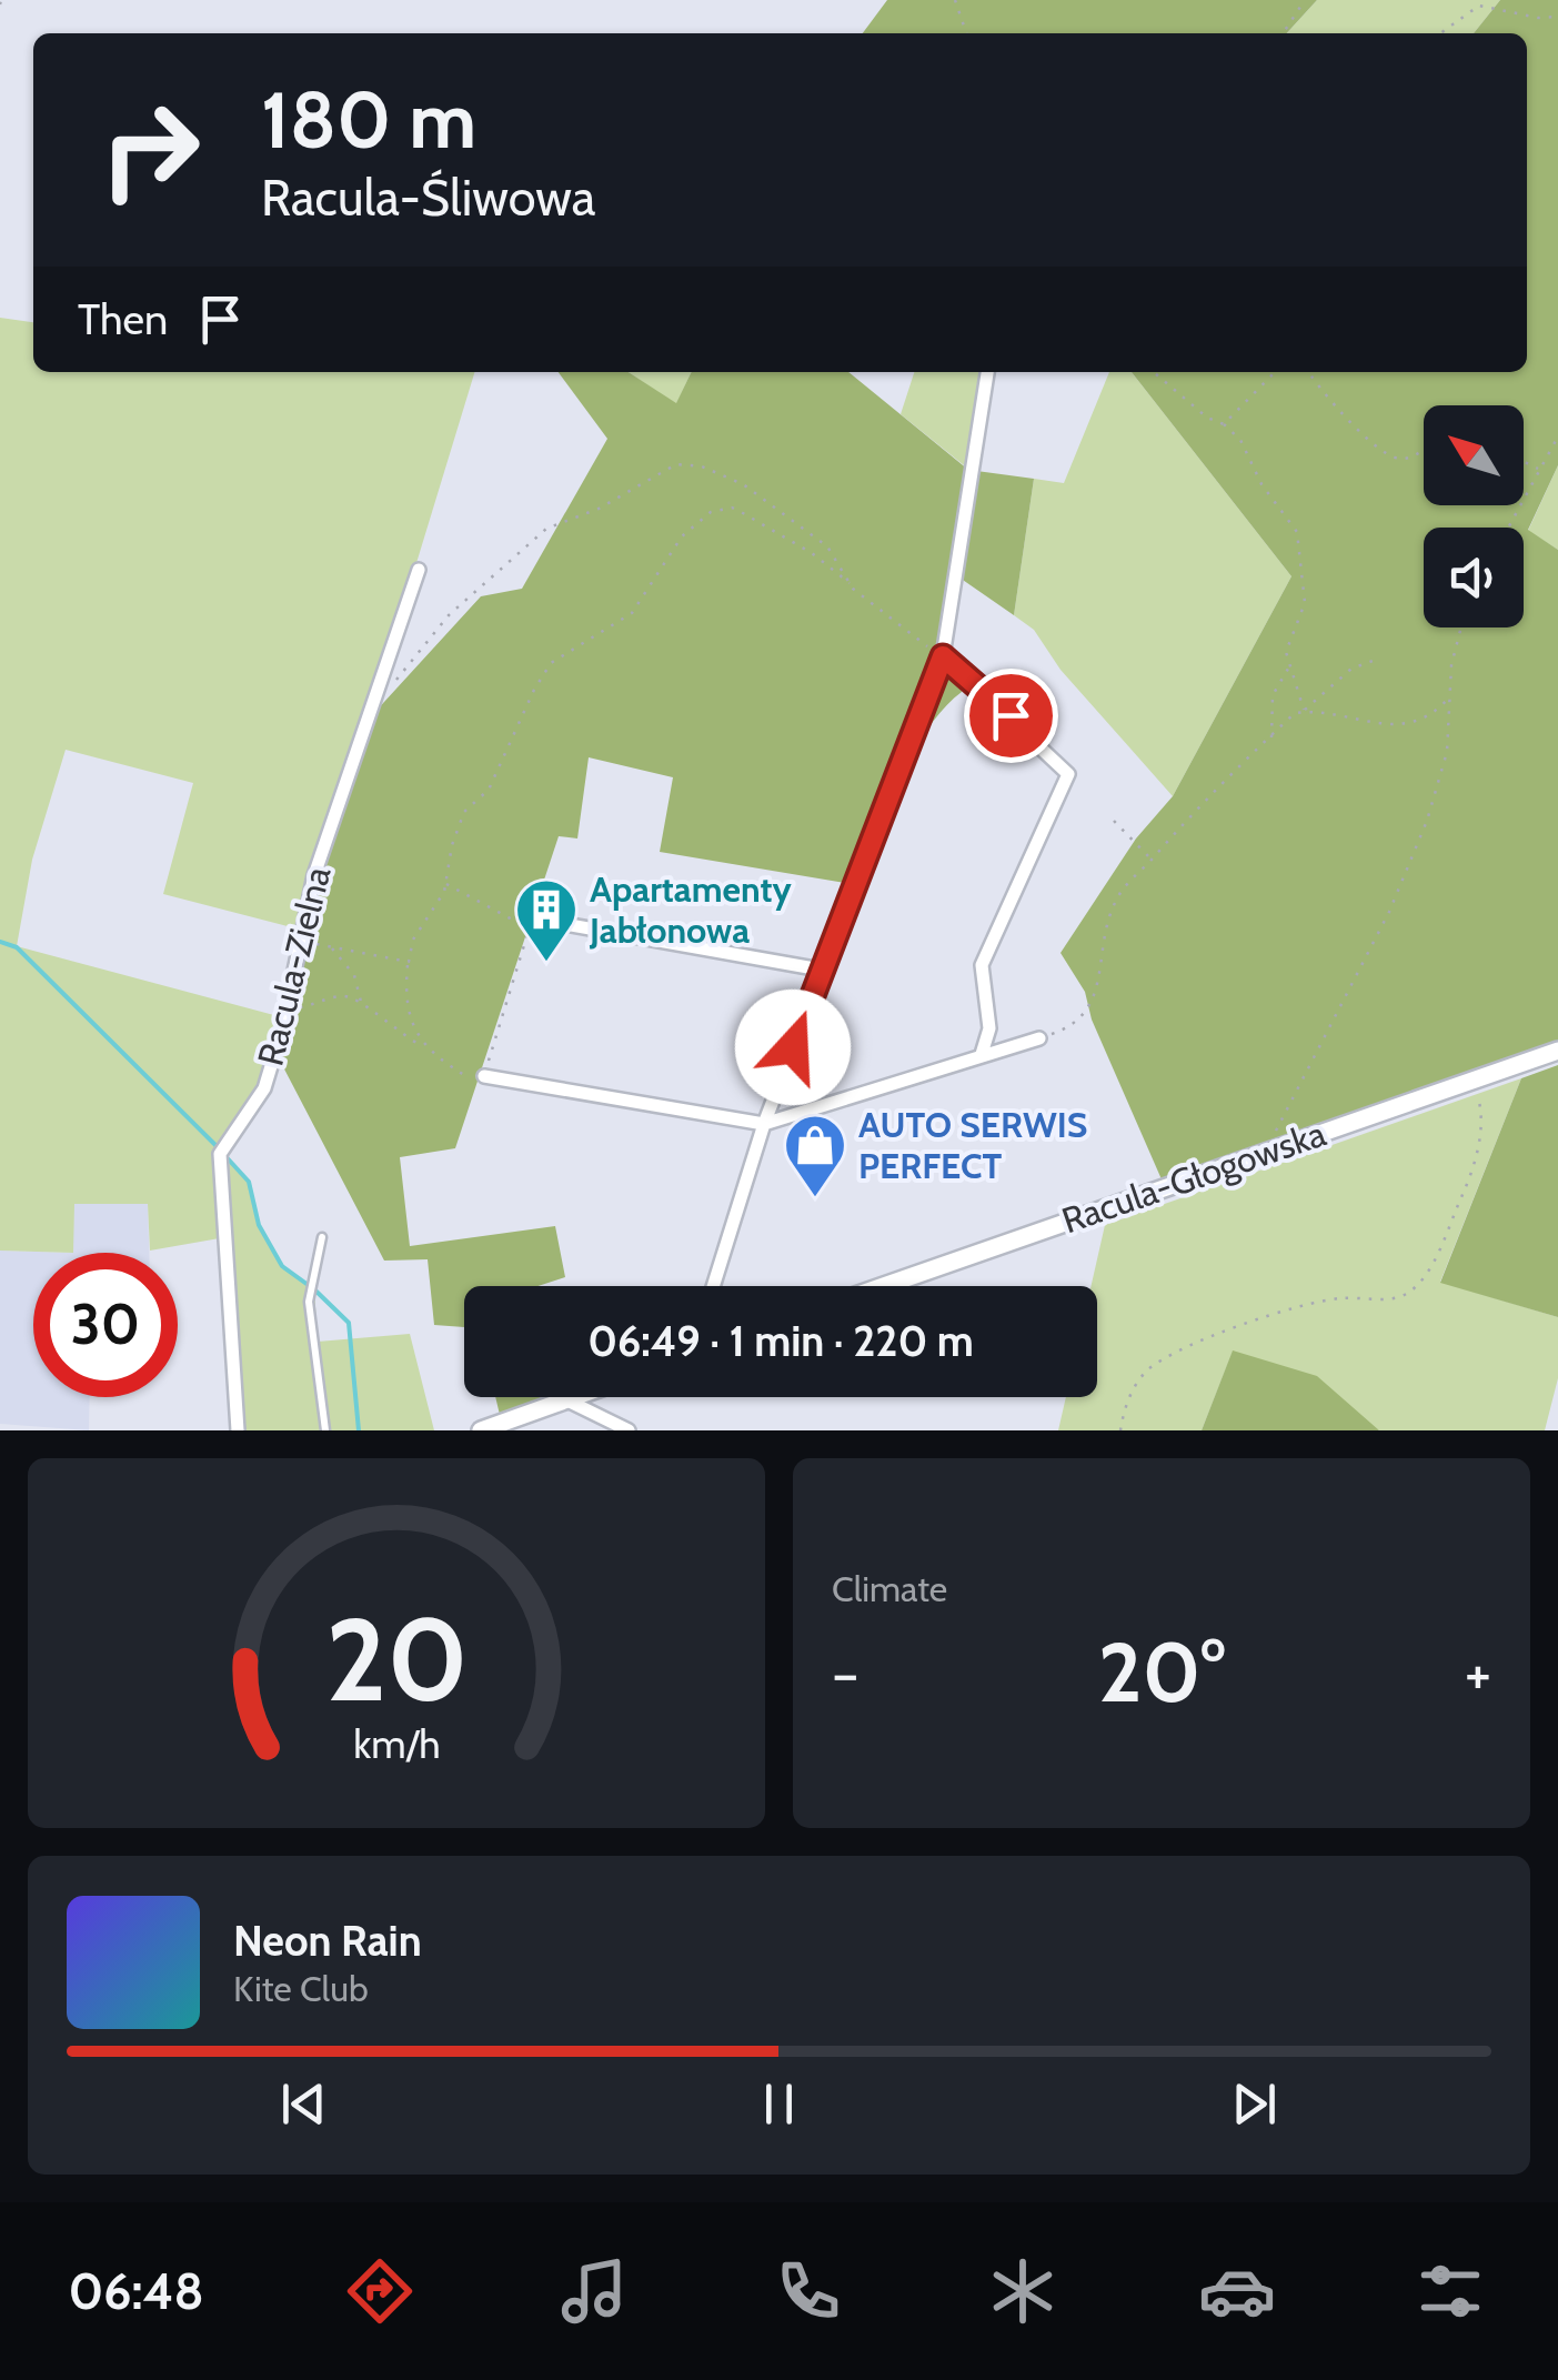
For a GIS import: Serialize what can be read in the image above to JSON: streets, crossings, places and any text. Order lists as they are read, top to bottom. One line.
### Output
{"streets":{"street":["Racula-Zielna","Racula-Głogowska"]},"places":{"building":["Apartamenty Jabłonowa"],"shop":["AUTO SERWIS PERFECT"]},"north":"top left","page":{"turn":["180 m","Racula-Śliwowa"],"then":"Then","limit":"30","trip":"06:49 · 1 min · 220 m","tile":"Climate","heat":["−","20°","+"],"song":["Neon Rain","Kite Club"],"tabs":"06:48","gauge":["20","km/h"]}}
